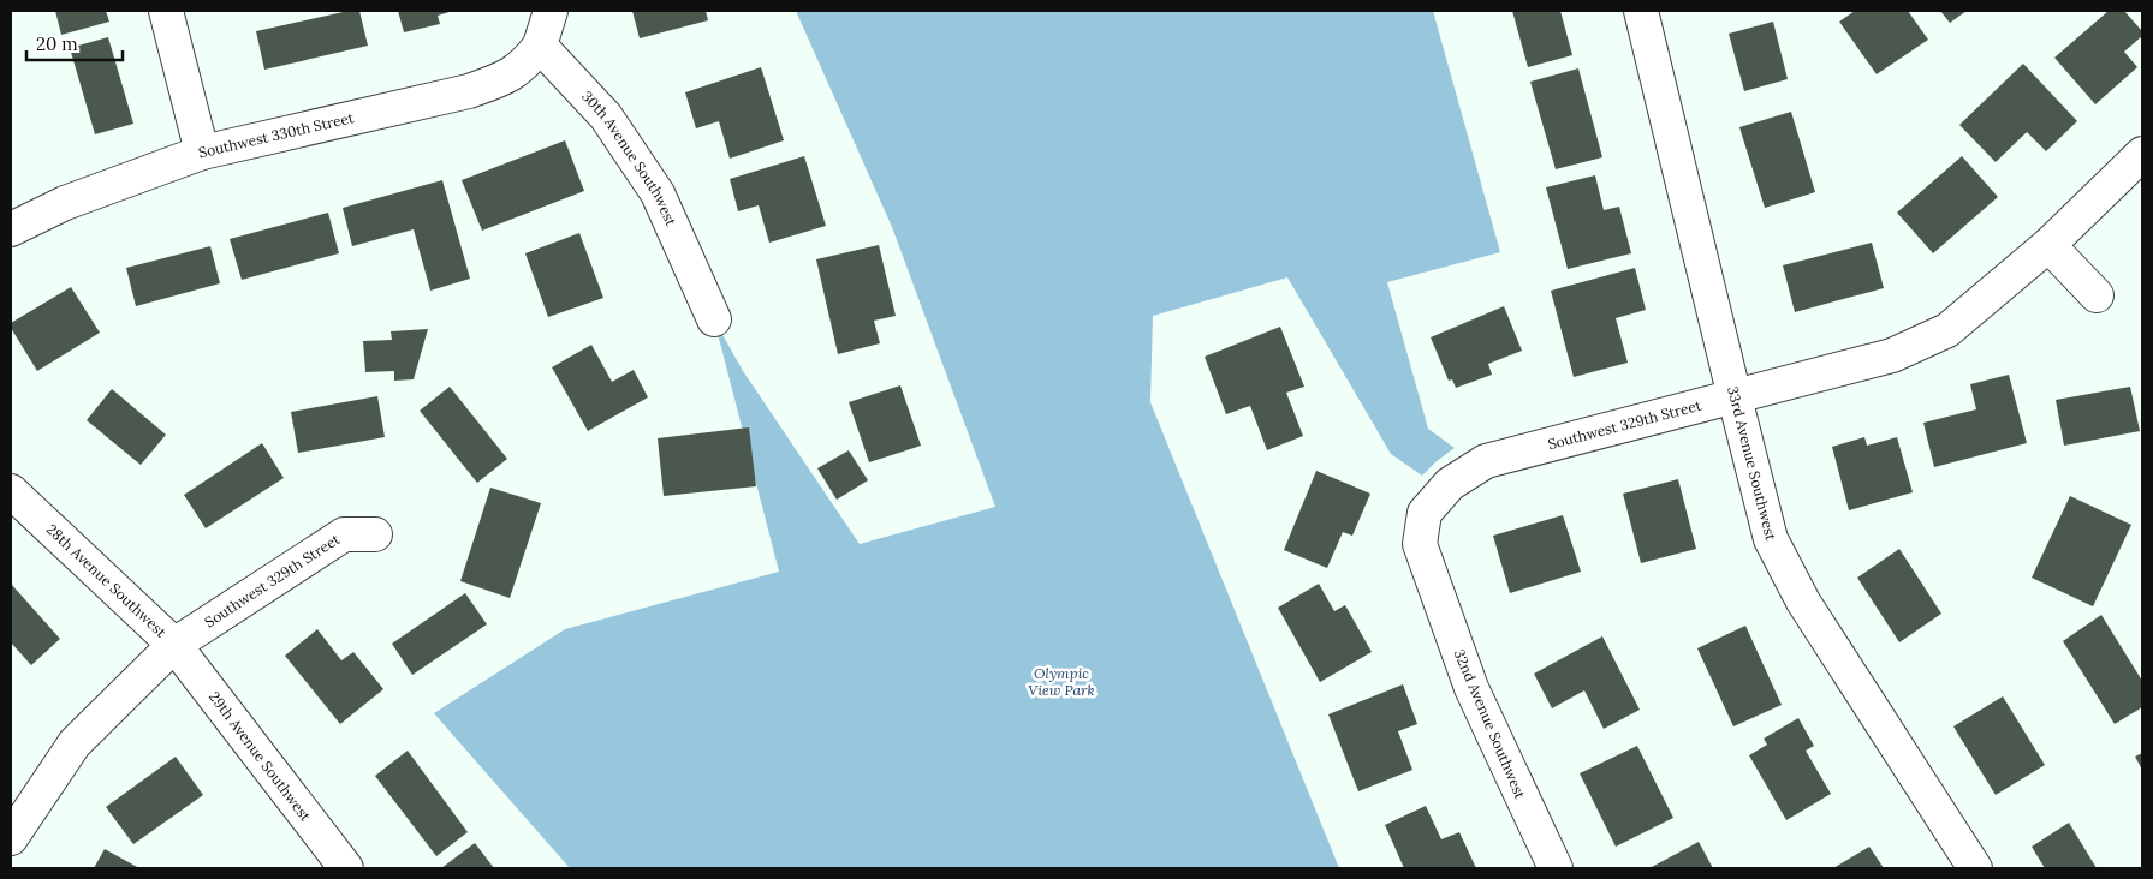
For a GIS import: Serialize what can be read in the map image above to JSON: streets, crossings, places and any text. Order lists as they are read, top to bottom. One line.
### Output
{"streets":{"street":["Southwest 330th Street","30th Avenue Southwest","Southwest 329th Street","33rd Avenue Southwest","28th Avenue Southwest","32nd Avenue Southwest","29th Avenue Southwest"]},"crossings":[["Southwest 330th Street","30th Avenue Southwest"],["Southwest 329th Street","33rd Avenue Southwest"],["Southwest 329th Street","28th Avenue Southwest"],["Southwest 329th Street","32nd Avenue Southwest"],["Southwest 329th Street","29th Avenue Southwest"],["28th Avenue Southwest","29th Avenue Southwest"]],"parks":["Olympic View Park"],"scale_bar":"20 m"}
